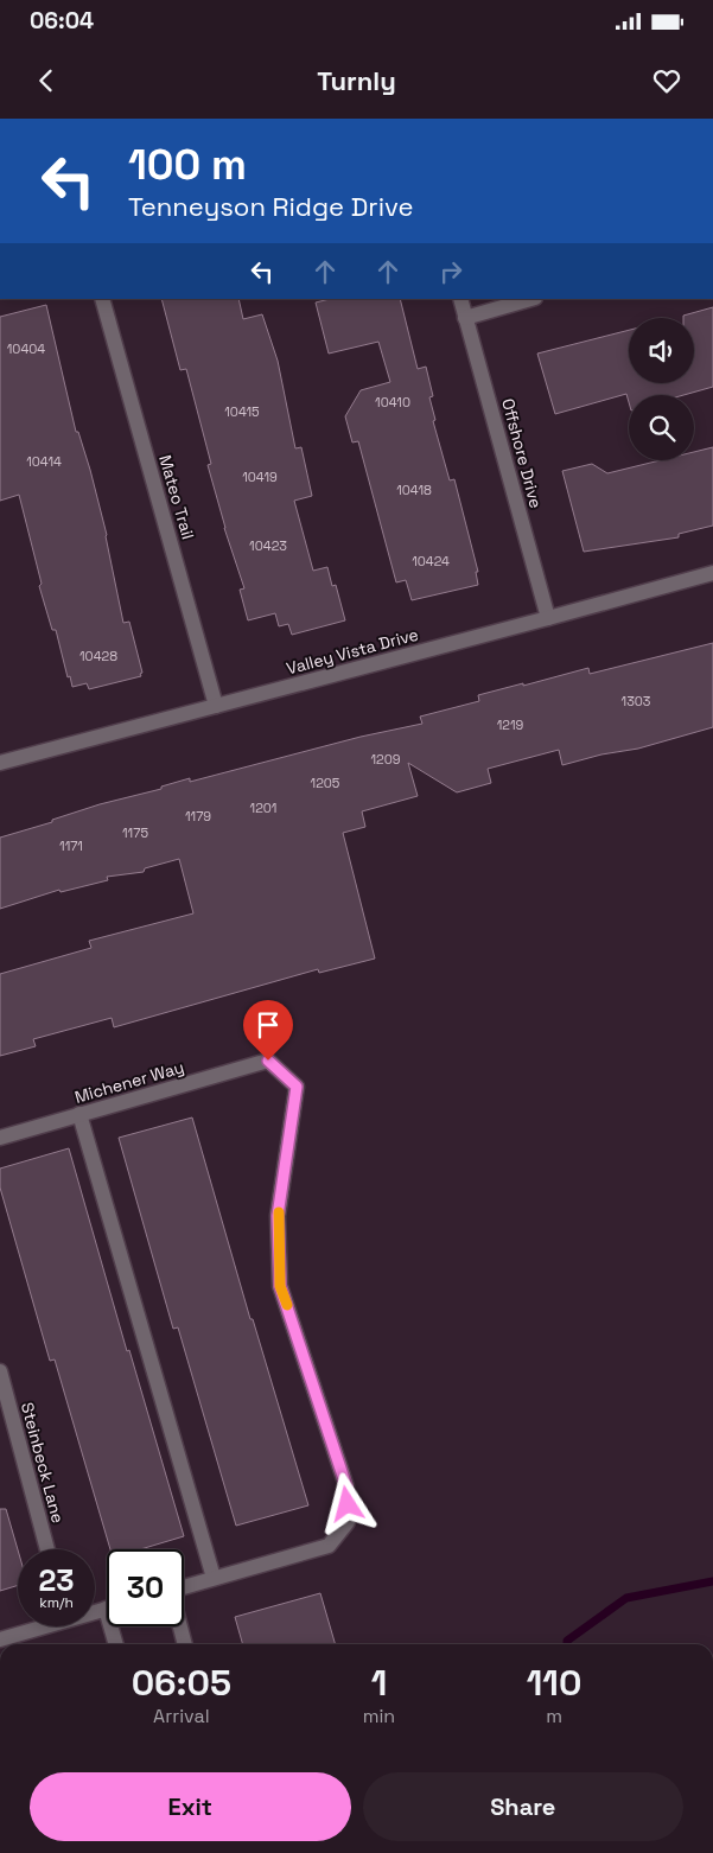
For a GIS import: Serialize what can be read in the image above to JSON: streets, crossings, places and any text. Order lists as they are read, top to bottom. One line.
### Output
{"streets":{"street":["Offshore Drive","Mateo Trail","Valley Vista Drive","Michener Way","Steinbeck Lane"]},"crossings":[["Offshore Drive","Valley Vista Drive"],["Mateo Trail","Valley Vista Drive"]],"house_numbers":["10404","10410","10415","10414","10419","10418","10423","10424","10428","1303","1219","1209","1205","1201","1179","1175","1171"],"page":{"status":"06:04","header":"Turnly","turn":["100 m","Tenneyson Ridge Drive"],"speed":"23 km/h","limit":"30","eta":["06:05","Arrival","1","min","110","m"],"buttons":["Exit","Share"]}}
